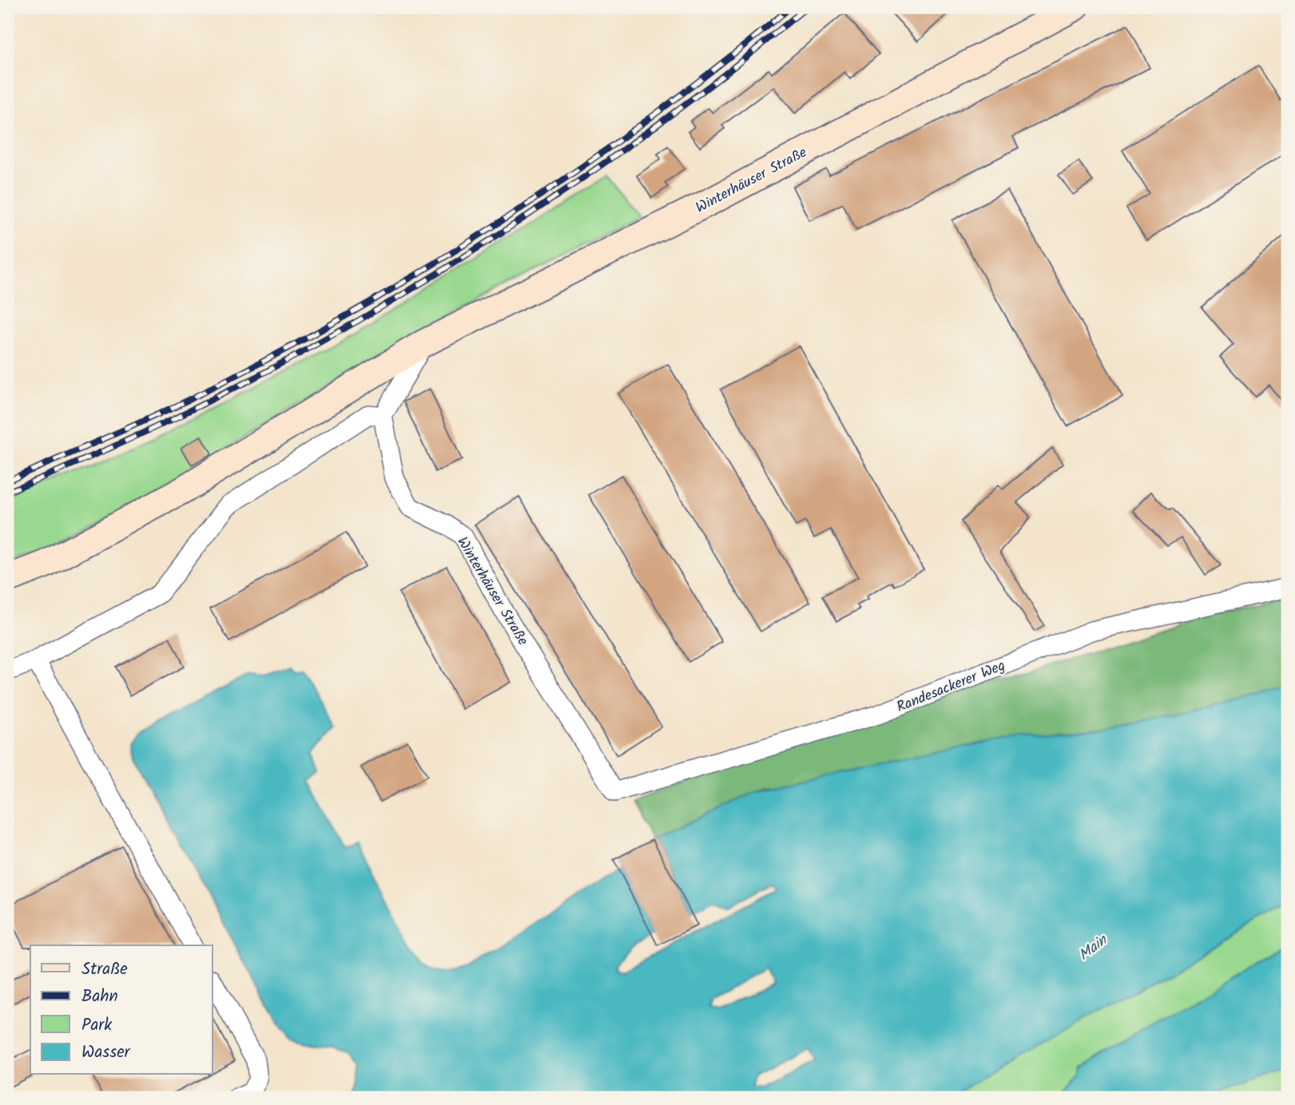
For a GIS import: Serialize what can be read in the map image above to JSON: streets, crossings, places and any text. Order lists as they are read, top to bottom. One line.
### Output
{"streets":{"main road":["Winterhäuser Straße"],"street":["Randesackerer Weg"]},"crossings":[["Winterhäuser Straße","Randesackerer Weg"]],"water":["Main"],"legend":["Straße","Bahn","Park","Wasser"]}
